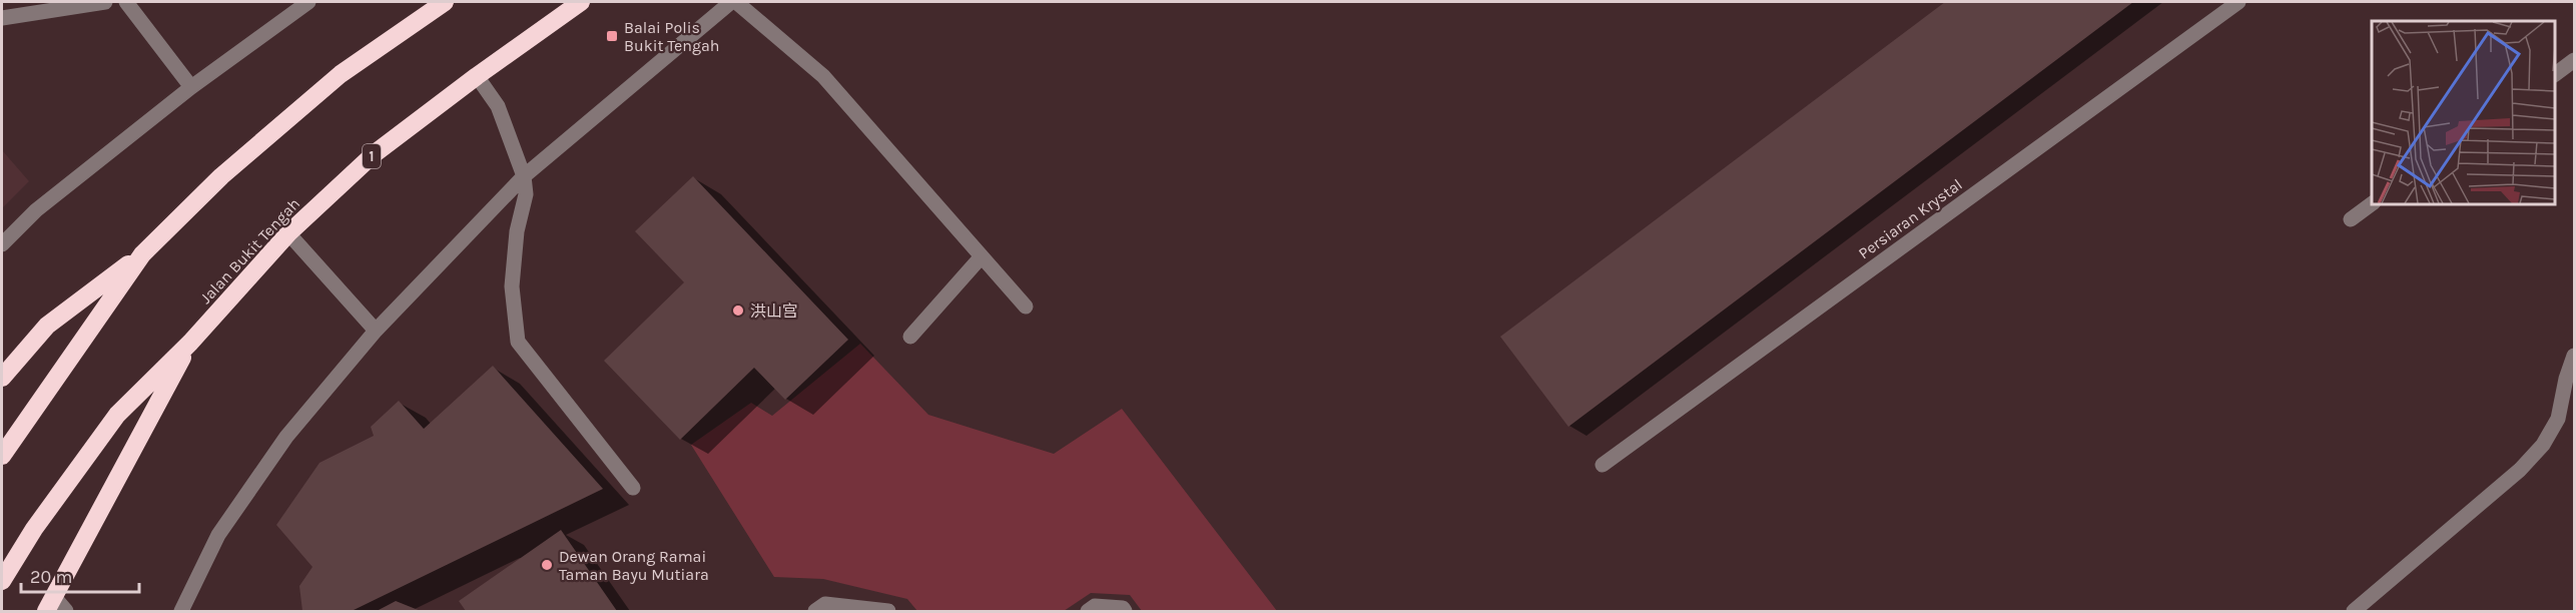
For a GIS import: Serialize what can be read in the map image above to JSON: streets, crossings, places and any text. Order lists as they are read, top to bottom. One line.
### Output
{"streets":{"highway":["1","Jalan Bukit Tengah"],"street":["Persiaran Krystal"]},"places":{"transit":["Balai Polis Bukit Tengah"],"other":["洪山宫","Dewan Orang Ramai Taman Bayu Mutiara"]},"scale_bar":"20 m"}
